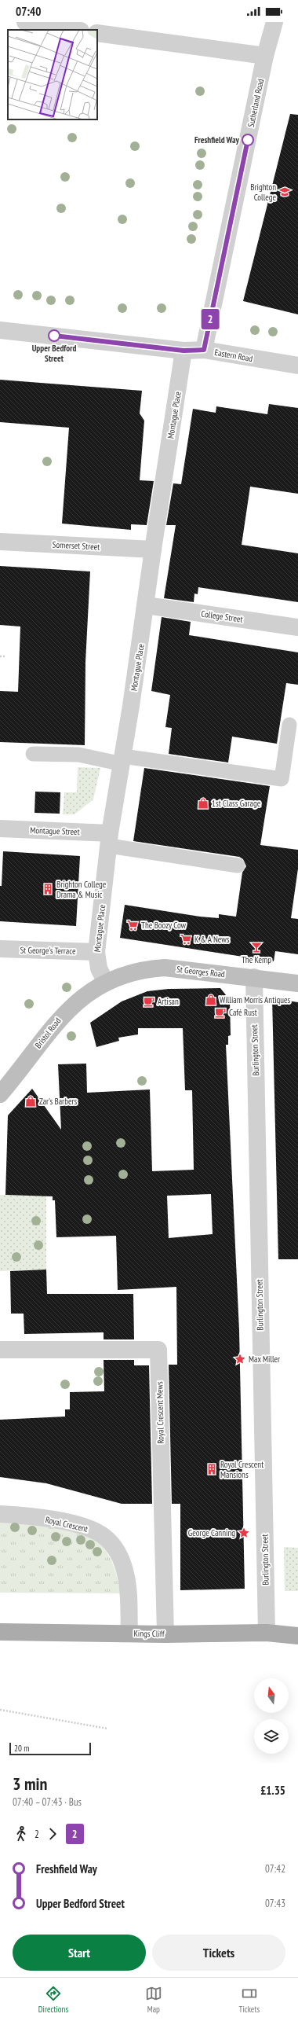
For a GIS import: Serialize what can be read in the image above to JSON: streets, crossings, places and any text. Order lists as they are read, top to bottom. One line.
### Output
{"streets":{"main road":["St Georges Road","Bristol Road","Kings Cliff"],"street":["Sutherland Road","Eastern Road","Montague Place","Somerset Street","College Street","Montague Street","St George's Terrace","Burlington Street","Royal Crescent Mews","Royal Crescent"]},"crossings":[["Sutherland Road","Eastern Road"],["Eastern Road","Montague Place"],["Montague Place","Somerset Street"],["Montague Place","College Street"],["Montague Place","Montague Street"],["Montague Place","St George's Terrace"],["Montague Place","St Georges Road"],["Montague Place","Bristol Road"],["St Georges Road","Bristol Road"],["St Georges Road","Burlington Street"],["Burlington Street","Kings Cliff"],["Royal Crescent Mews","Kings Cliff"],["Royal Crescent","Kings Cliff"]],"places":{"other":["Freshfield Way","Upper Bedford Street"],"school or university":["Brighton College"],"shop":["1st Class Garage","William Morris Antiques","Zar's Barbers"],"building":["Brighton College Drama & Music","Royal Crescent Mansions"],"supermarket":["The Boozy Cow","K & A News"],"bar":["The Kemp"],"cafe":["Artisan","Café Rust"],"place":["Max Miller","George Canning"]},"lines":["bus line 2"],"scale_bar":"20 m","north":"top","page":{"status":"07:40","on_map":"2","scale":"20 m","heading":["3 min","07:40 – 07:43 · Bus","£1.35"],"legs":["2","2"],"list":[{"name":"Freshfield Way","value":"07:42"},{"name":"Upper Bedford Street","value":"07:43"}],"buttons":["Start","Tickets"],"tabs":["Directions","Map","Tickets"]}}
